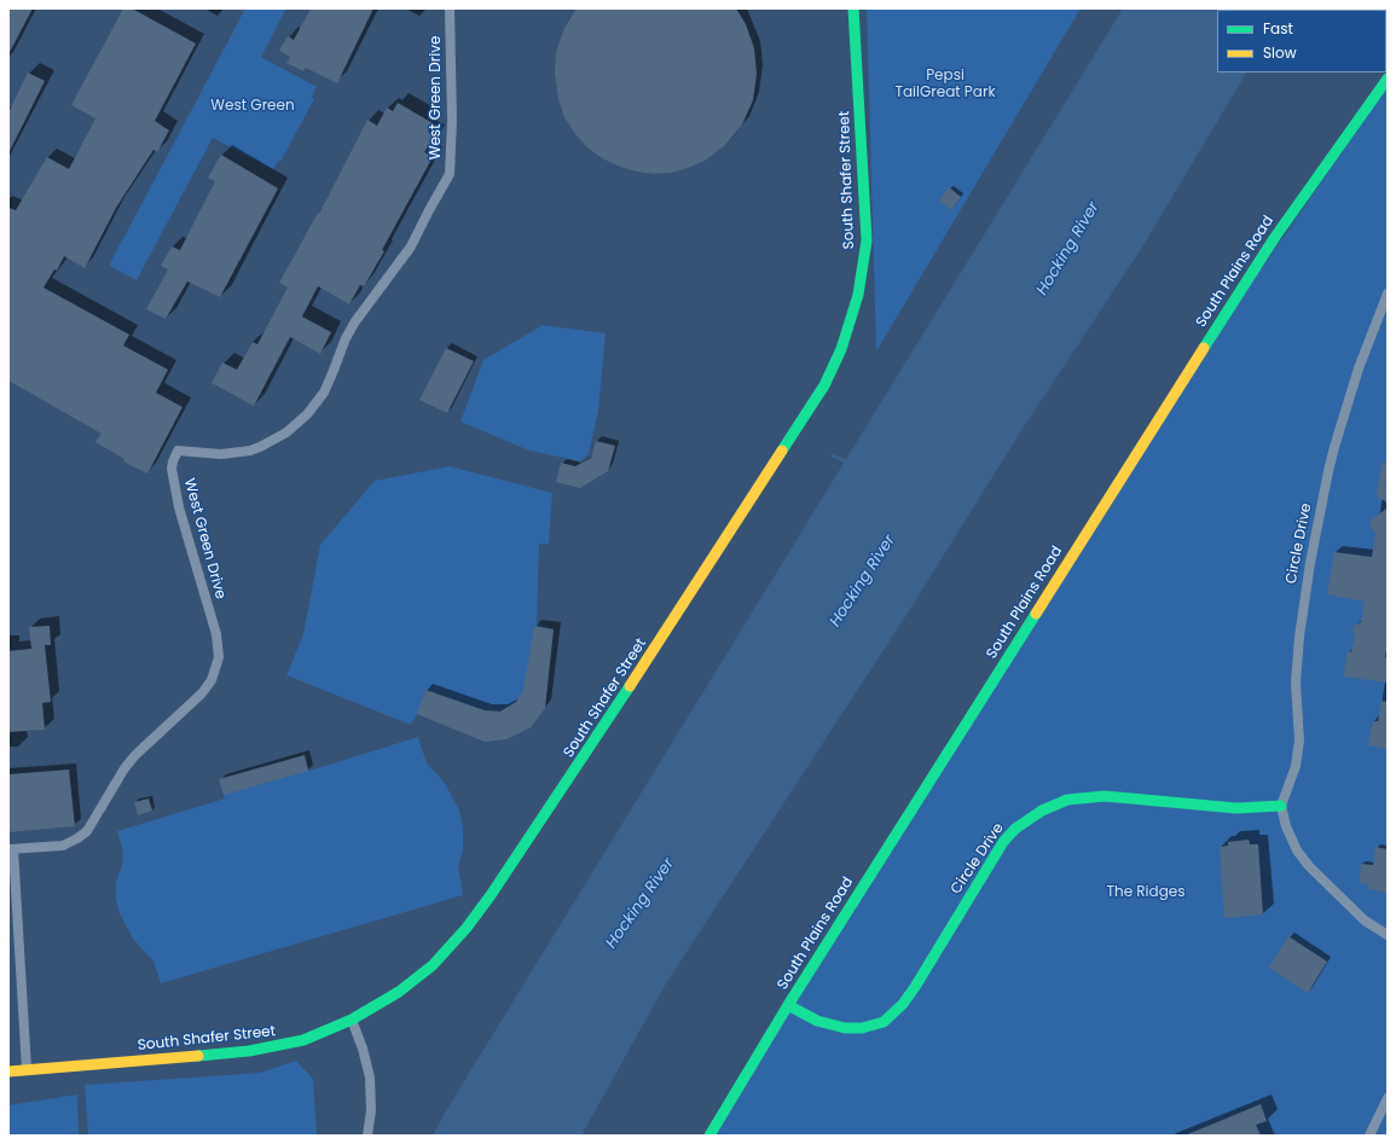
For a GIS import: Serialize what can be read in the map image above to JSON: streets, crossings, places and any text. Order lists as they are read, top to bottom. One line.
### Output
{"streets":{"street":["West Green Drive","South Shafer Street","South Plains Road","Circle Drive"]},"crossings":[["South Plains Road","Circle Drive"]],"water":["Hocking River"],"parks":["Pepsi TailGreat Park","West Green","The Ridges"],"legend":["Fast","Slow"]}
